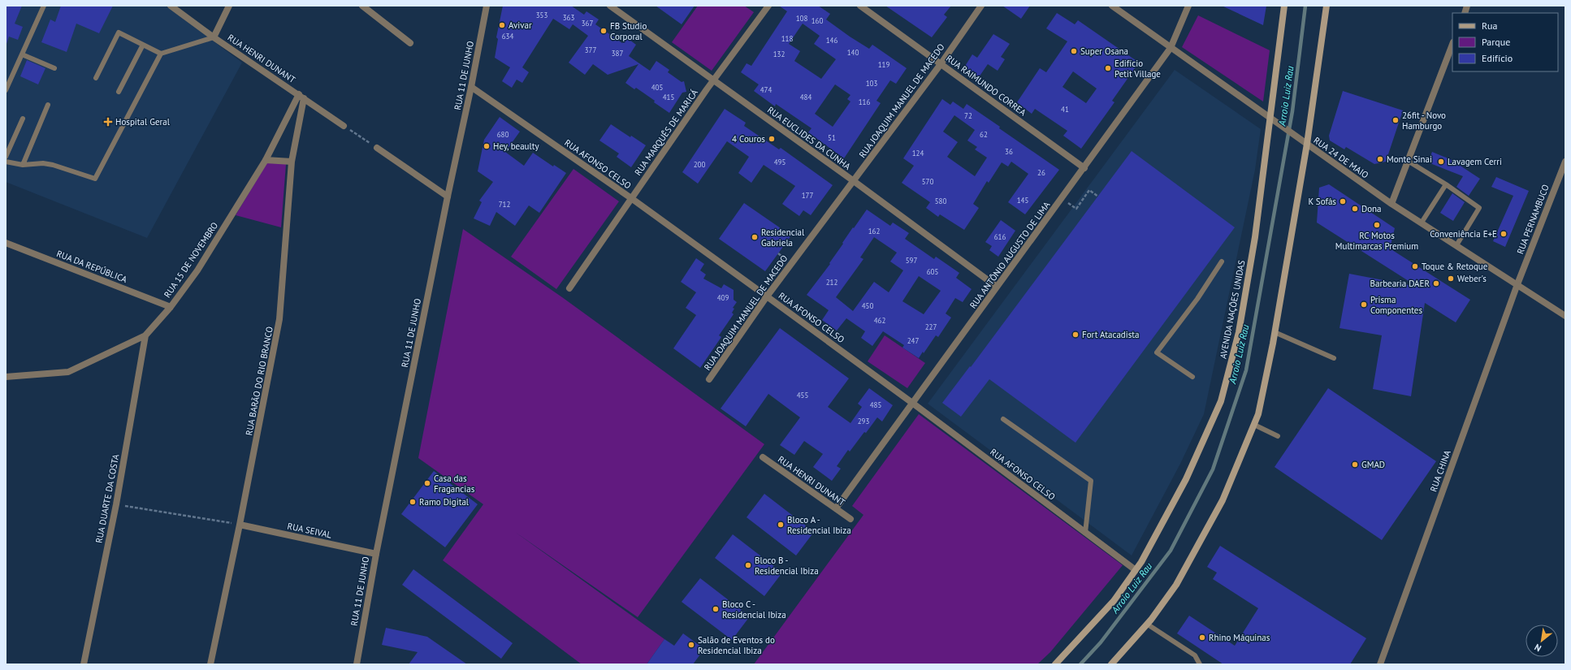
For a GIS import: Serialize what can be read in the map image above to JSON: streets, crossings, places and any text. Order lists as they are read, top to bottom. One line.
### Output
{"streets":{"main road":["AVENIDA NAÇÕES UNIDAS"],"street":["RUA HENRI DUNANT","RUA 11 DE JUNHO","RUA RAIMUNDO CORREA","RUA JOAQUIM MANUEL DE MACEDO","RUA MARQUÊS DE MARICÁ","RUA EUCLIDES DA CUNHA","RUA 24 DE MAIO","RUA AFONSO CELSO","RUA PERNAMBUCO","RUA ANTÔNIO AUGUSTO DE LIMA","RUA 15 DE NOVEMBRO","RUA DA REPÚBLICA","RUA BARÃO DO RIO BRANCO","RUA CHINA","RUA DUARTE DA COSTA","RUA SEIVAL"]},"crossings":[["RUA HENRI DUNANT","RUA ANTÔNIO AUGUSTO DE LIMA"],["RUA HENRI DUNANT","RUA 15 DE NOVEMBRO"],["RUA HENRI DUNANT","RUA BARÃO DO RIO BRANCO"],["RUA 11 DE JUNHO","RUA AFONSO CELSO"],["RUA 11 DE JUNHO","RUA SEIVAL"],["RUA RAIMUNDO CORREA","RUA JOAQUIM MANUEL DE MACEDO"],["RUA RAIMUNDO CORREA","RUA ANTÔNIO AUGUSTO DE LIMA"],["RUA JOAQUIM MANUEL DE MACEDO","RUA EUCLIDES DA CUNHA"],["RUA JOAQUIM MANUEL DE MACEDO","RUA AFONSO CELSO"],["RUA MARQUÊS DE MARICÁ","RUA EUCLIDES DA CUNHA"],["RUA MARQUÊS DE MARICÁ","RUA AFONSO CELSO"],["RUA EUCLIDES DA CUNHA","RUA ANTÔNIO AUGUSTO DE LIMA"],["RUA 24 DE MAIO","RUA PERNAMBUCO"],["RUA 24 DE MAIO","RUA ANTÔNIO AUGUSTO DE LIMA"],["RUA 24 DE MAIO","AVENIDA NAÇÕES UNIDAS"],["RUA 24 DE MAIO","RUA CHINA"],["RUA AFONSO CELSO","RUA ANTÔNIO AUGUSTO DE LIMA"],["RUA AFONSO CELSO","AVENIDA NAÇÕES UNIDAS"],["RUA PERNAMBUCO","RUA CHINA"],["RUA 15 DE NOVEMBRO","RUA DA REPÚBLICA"],["RUA 15 DE NOVEMBRO","RUA BARÃO DO RIO BRANCO"],["RUA 15 DE NOVEMBRO","RUA DUARTE DA COSTA"],["RUA BARÃO DO RIO BRANCO","RUA SEIVAL"]],"water":["Arroio Luiz Rau"],"places":{"other":["Avivar","FB Studio Corporal","Super Osana","Edifício Petit Village","26fit - Novo Hamburgo","4 Couros","Hey, beaulty","Monte Sinai","Lavagem Cerri","K Sofás","Dona","RC Motos Multimarcas Premium","Conveniência E+E","Residencial Gabriela","Toque & Retoque","Weber's","Barbearia DAER","Prisma Componentes","Fort Atacadista","GMAD","Casa das Fragancias","Ramo Digital","Bloco A - Residencial Ibiza","Bloco B - Residencial Ibiza","Bloco C - Residencial Ibiza","Rhino Máquinas","Salão de Eventos do Residencial Ibiza"],"health":["Hospital Geral"]},"house_numbers":["353","363","108","160","367","634","118","146","377","140","387","132","119","103","405","474","415","484","116","41","72","680","62","51","36","124","495","200","26","570","177","145","580","712","162","616","597","605","212","409","450","462","227","247","455","485","293"],"legend":["Rua","Parque","Edifício"],"north":"bottom left"}
